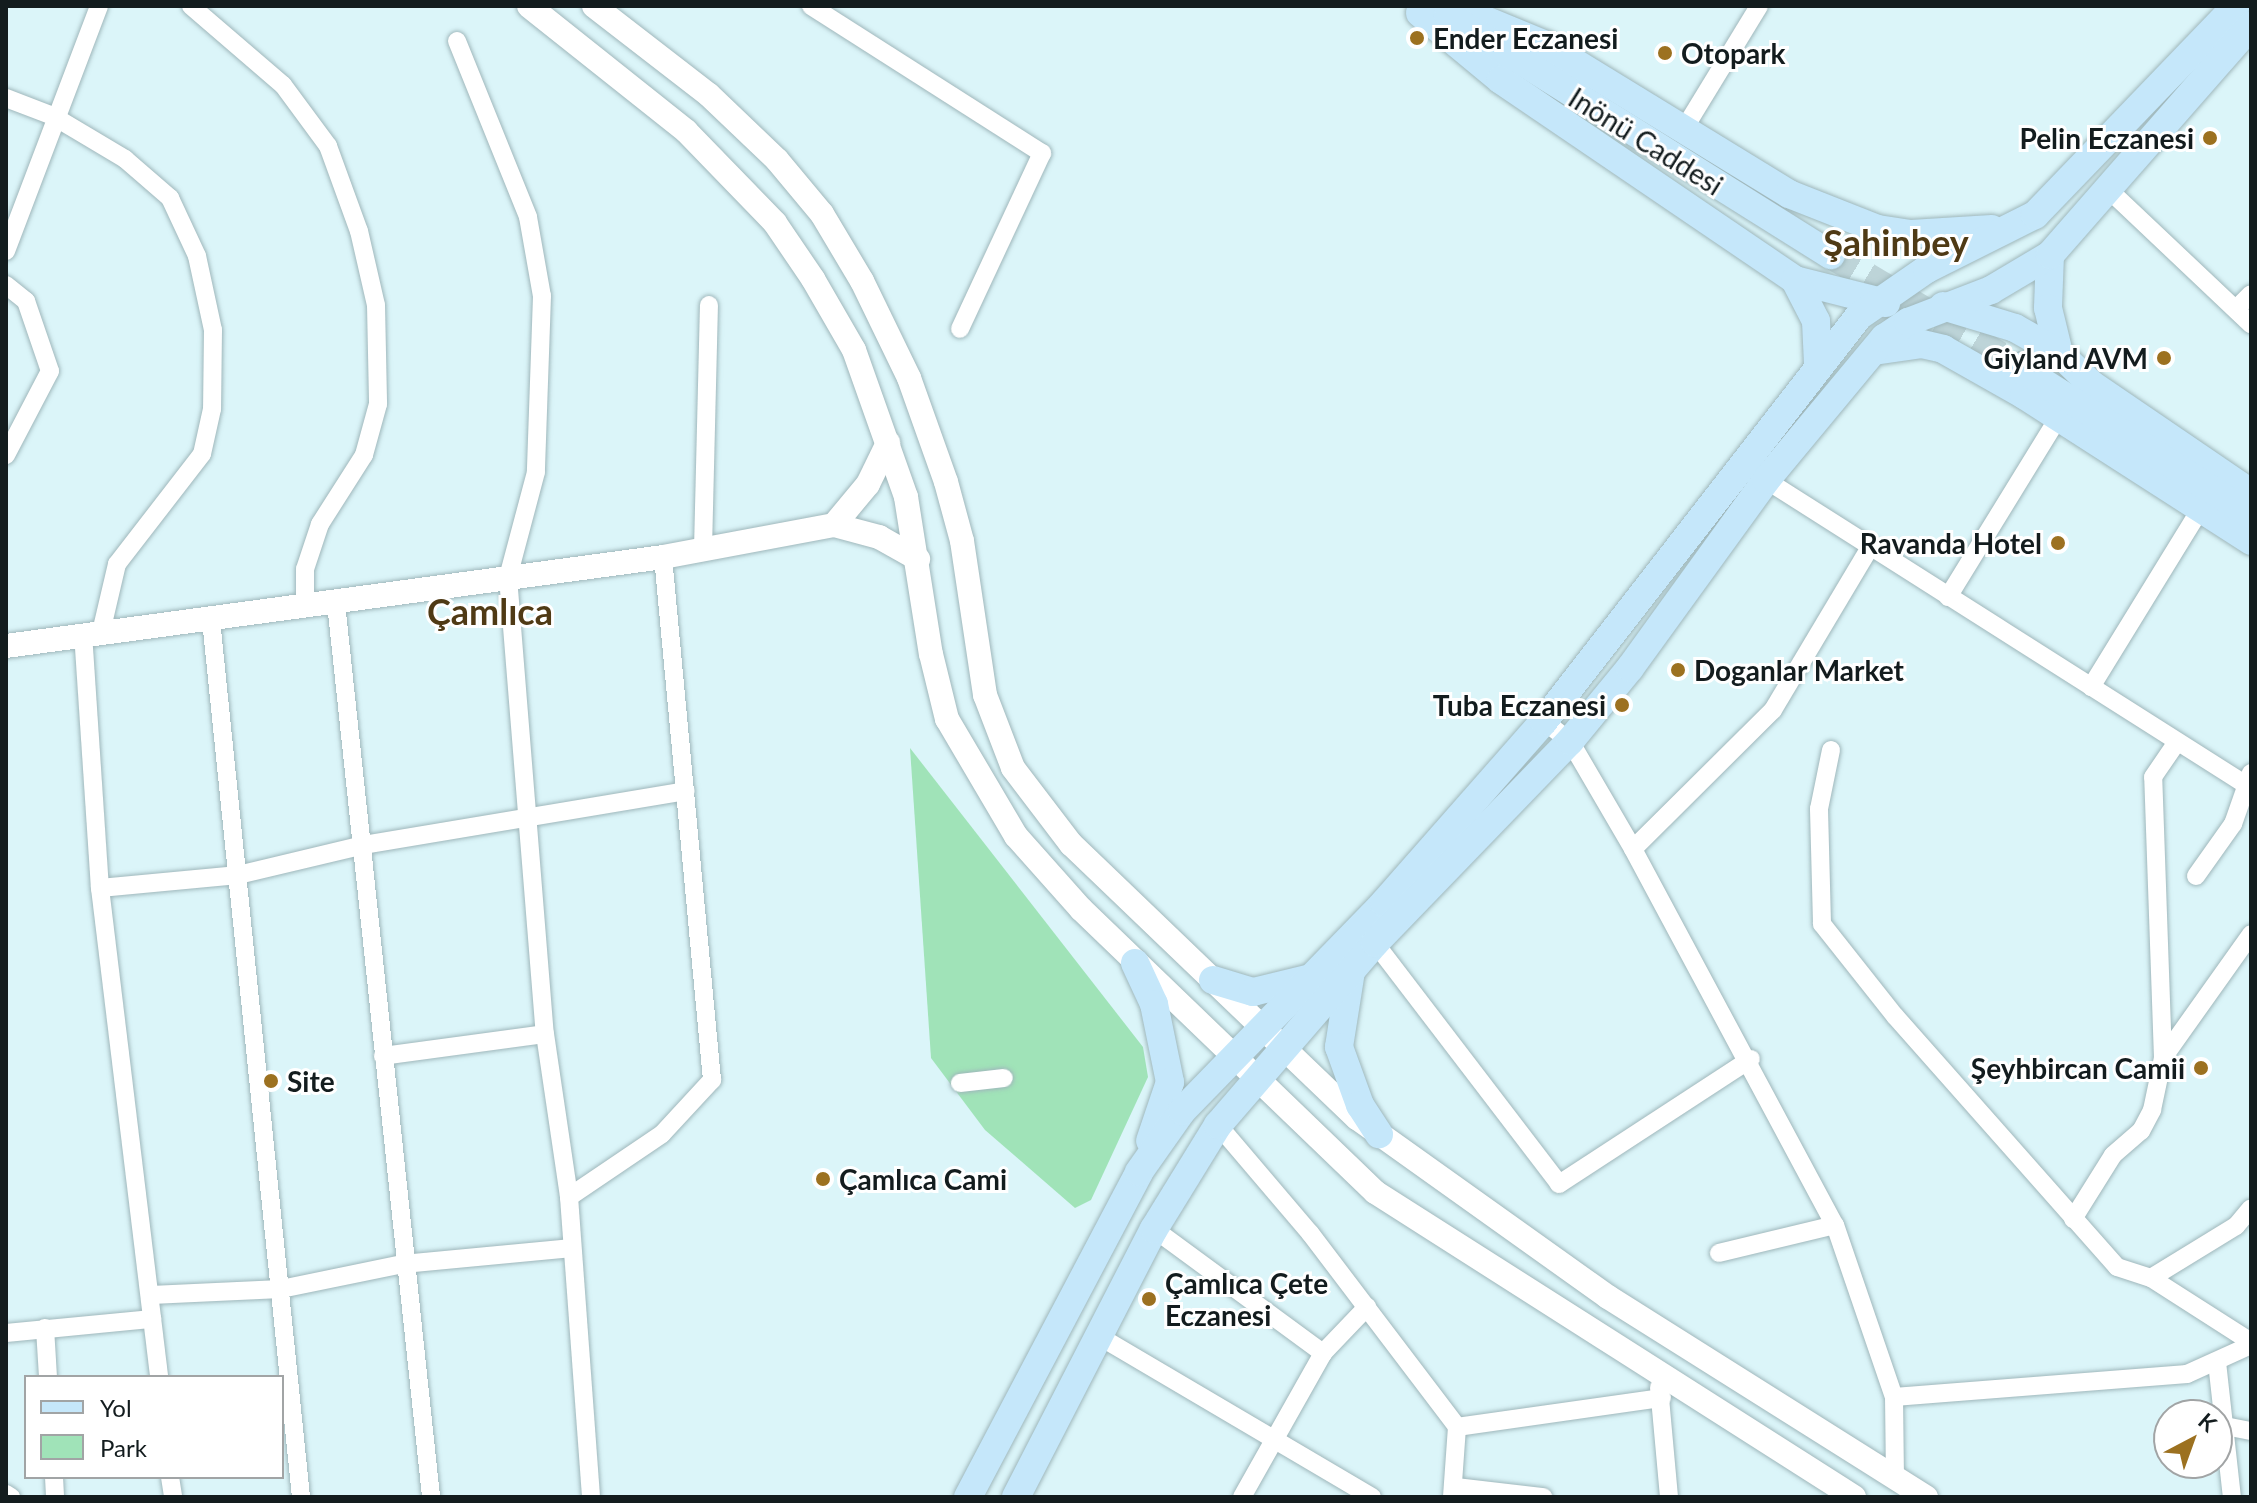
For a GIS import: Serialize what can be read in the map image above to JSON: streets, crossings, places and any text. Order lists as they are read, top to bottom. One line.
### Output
{"streets":{"main road":["Inönü Caddesi"]},"districts":["Şahinbey","Çamlıca"],"places":["Ender Eczanesi","Otopark","Pelin Eczanesi","Giyland AVM","Ravanda Hotel","Doganlar Market","Tuba Eczanesi","Şeyhbircan Camii","Site","Çamlıca Cami","Çamlıca Çete Eczanesi"],"legend":["Yol","Park"],"north":"top right"}
